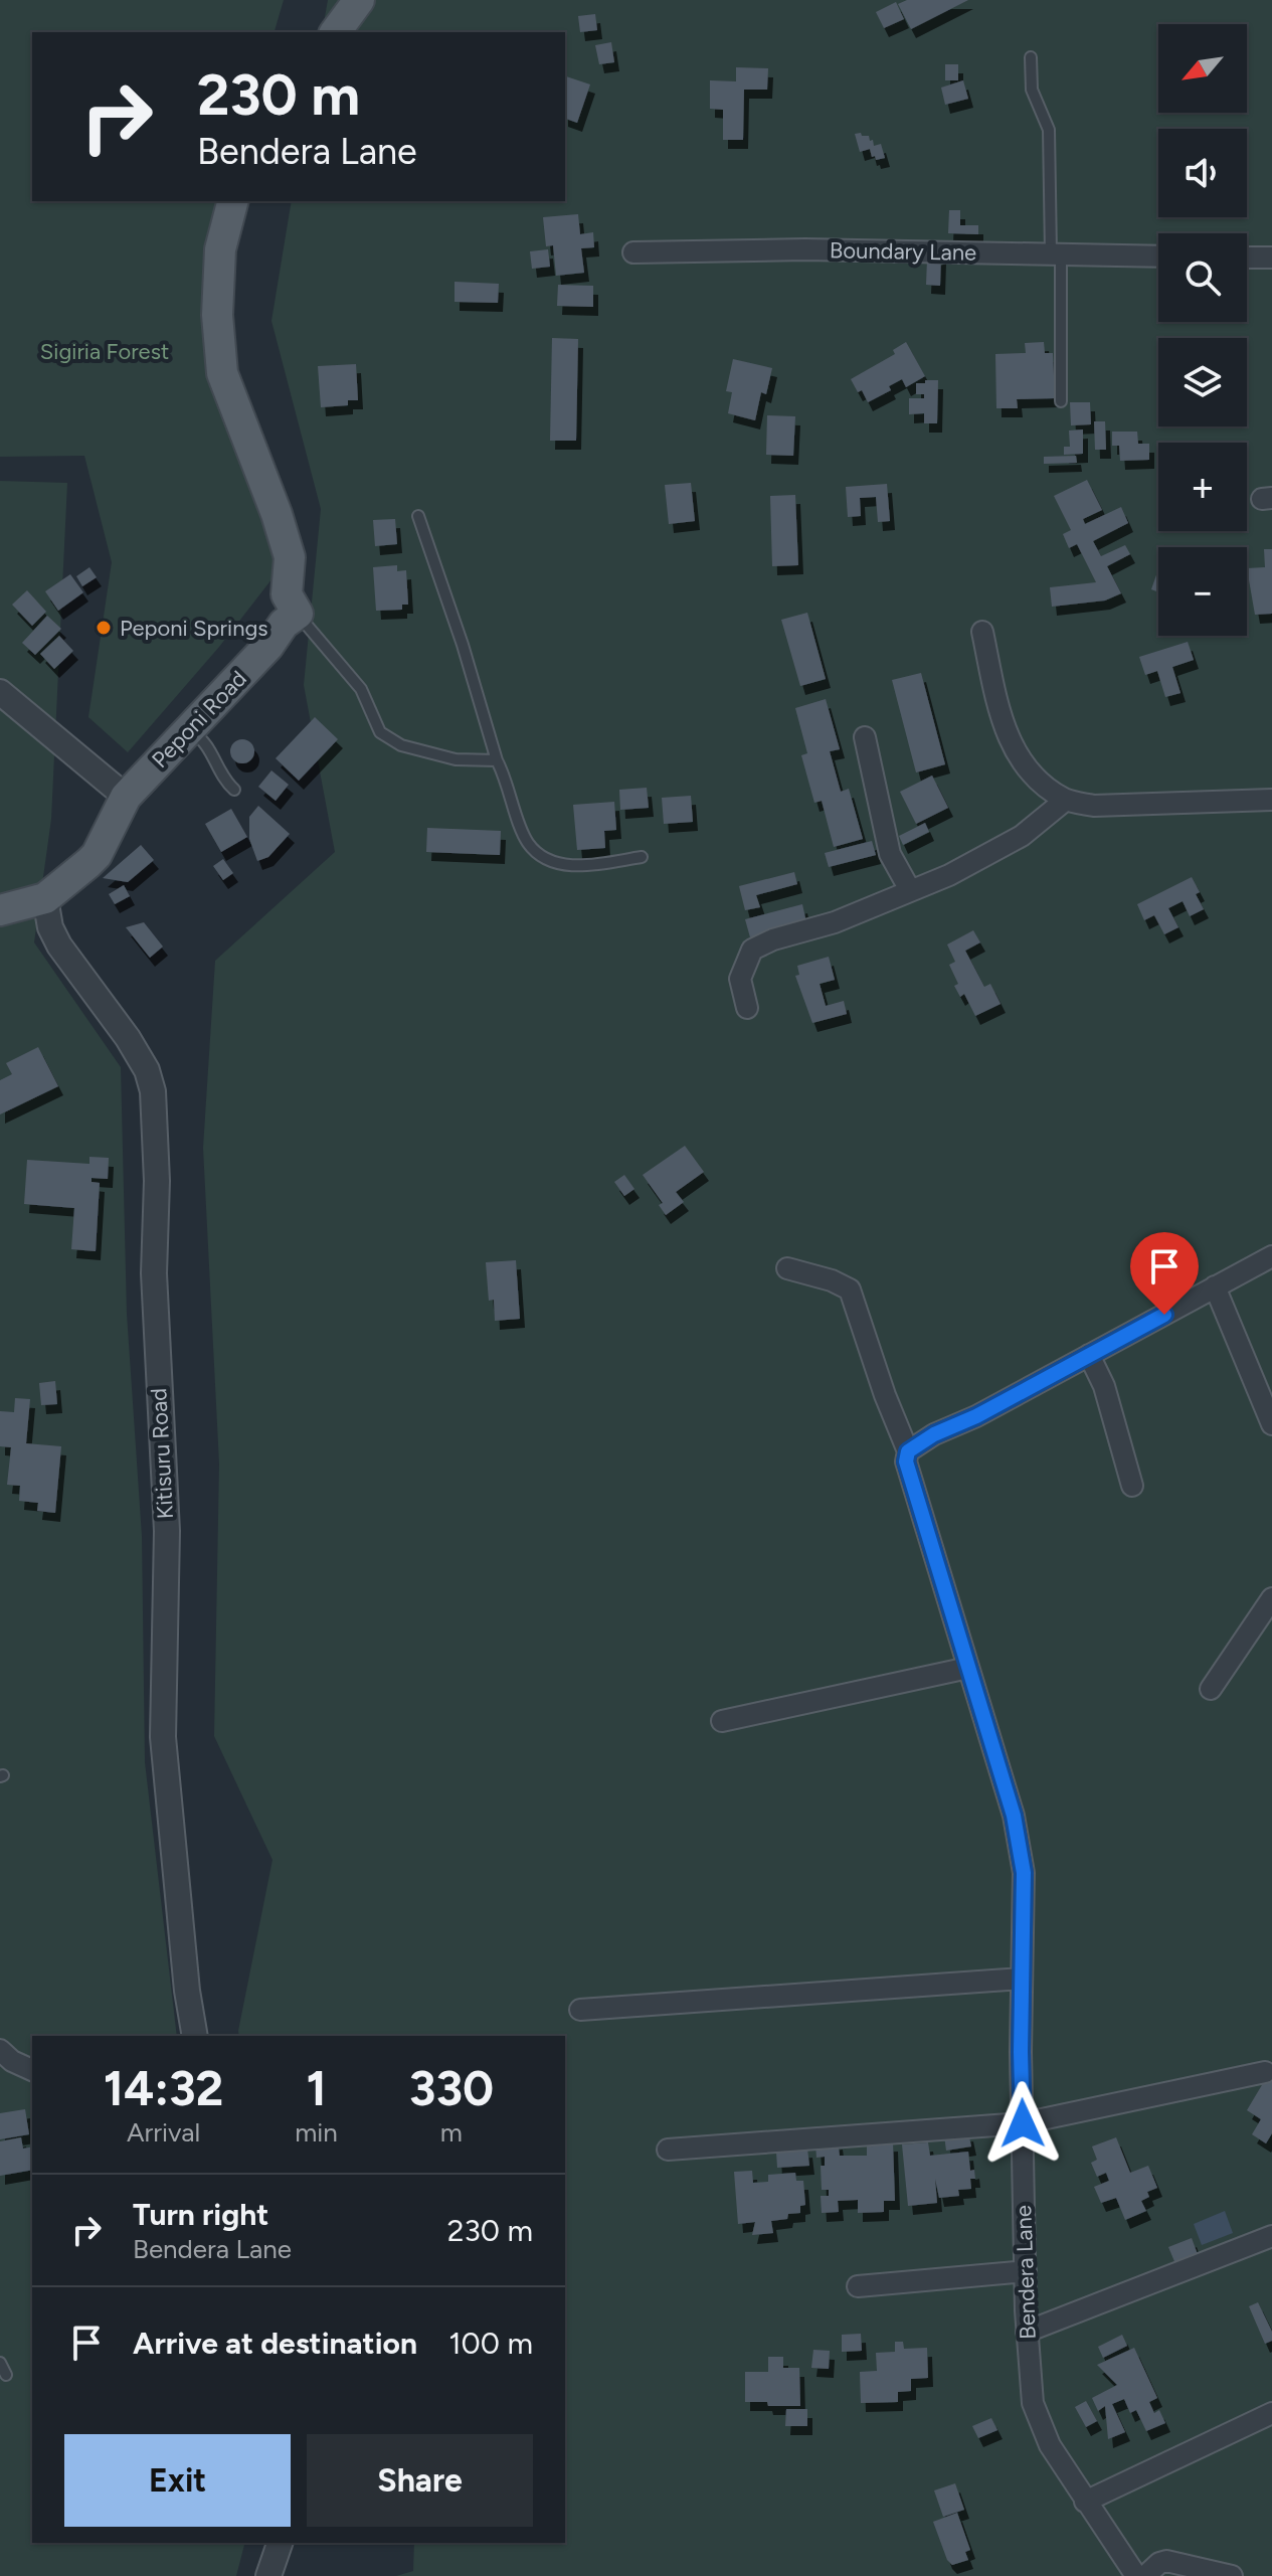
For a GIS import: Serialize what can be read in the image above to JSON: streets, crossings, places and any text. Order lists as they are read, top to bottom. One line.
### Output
{"streets":{"main road":["Peponi Road"],"street":["Boundary Lane","Kitisuru Road","Bendera Lane"]},"crossings":[["Peponi Road","Kitisuru Road"]],"parks":["Sigiria Forest"],"places":["Peponi Springs"],"north":"bottom left","page":{"map_buttons":["+","−"],"turn":["230 m","Bendera Lane"],"eta":["14:32","Arrival","1","min","330","m"],"list":[{"name":"Turn right","note":"Bendera Lane","value":"230 m"},{"name":"Arrive at destination","value":"100 m"}],"buttons":["Exit","Share"]}}
